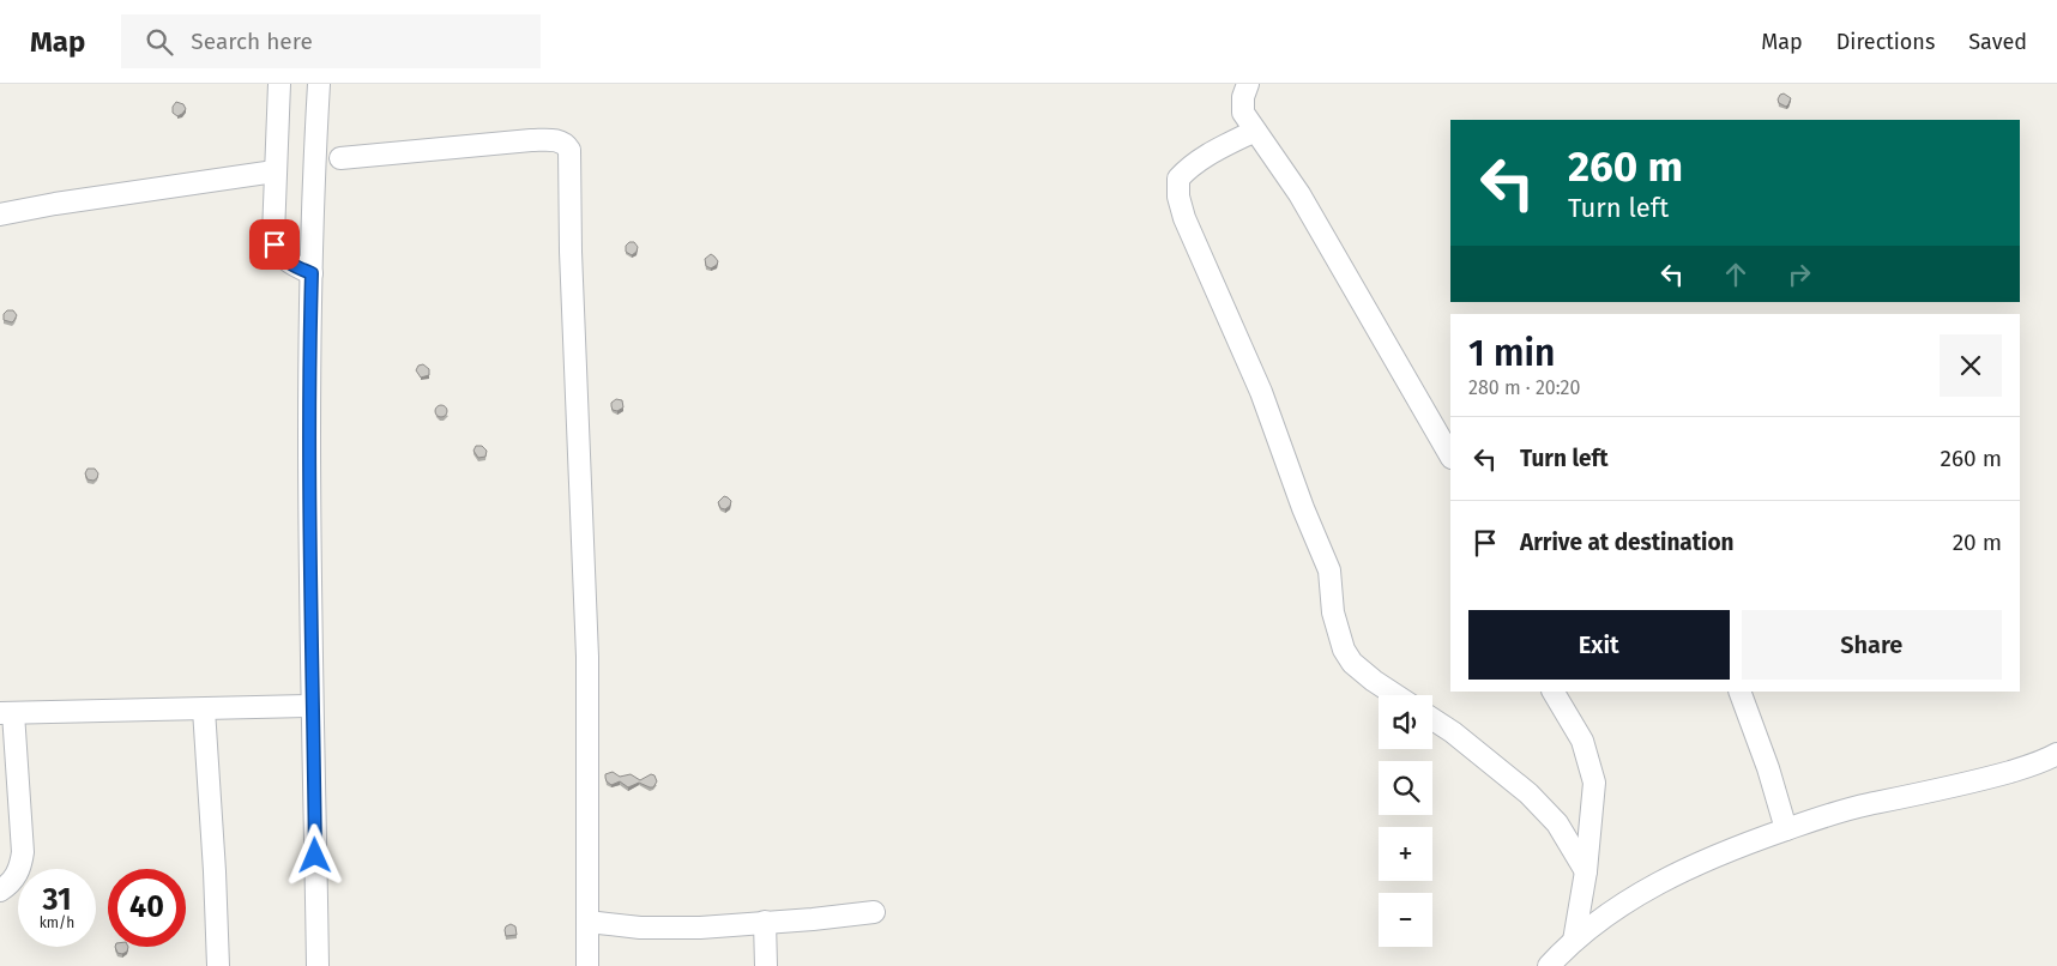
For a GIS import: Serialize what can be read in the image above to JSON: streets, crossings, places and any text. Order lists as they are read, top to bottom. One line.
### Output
{"page":{"header":"Map","search":"Search here","nav":["Map","Directions","Saved"],"turn":["260 m","Turn left"],"heading":["1 min","280 m · 20:20"],"list":[{"name":"Turn left","value":"260 m"},{"name":"Arrive at destination","value":"20 m"}],"buttons":["Exit","Share"],"map_buttons":["+","−"],"speed":"31 km/h","limit":"40"}}
